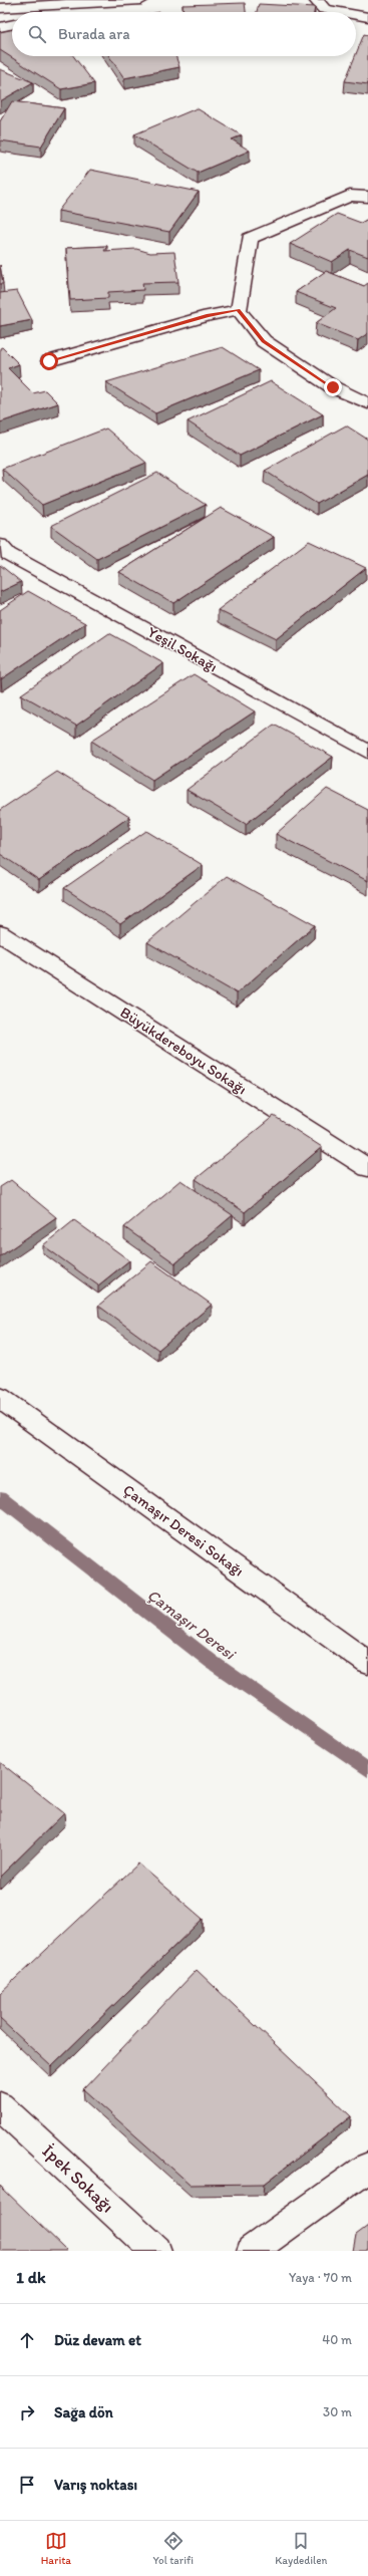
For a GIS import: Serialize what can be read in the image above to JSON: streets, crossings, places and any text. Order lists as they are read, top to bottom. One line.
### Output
{"streets":{"street":["Yeşil Sokağı","Büyükdereboyu Sokağı","Çamaşır Deresi Sokağı","İpek Sokağı"]},"water":["Çamaşır Deresi"],"page":{"search":"Burada ara","heading":["1 dk","Yaya · 70 m"],"list":[["Düz devam et","40 m"],["Sağa dön","30 m"],"Varış noktası"],"nav":["Harita","Yol tarifi","Kaydedilen"]}}
